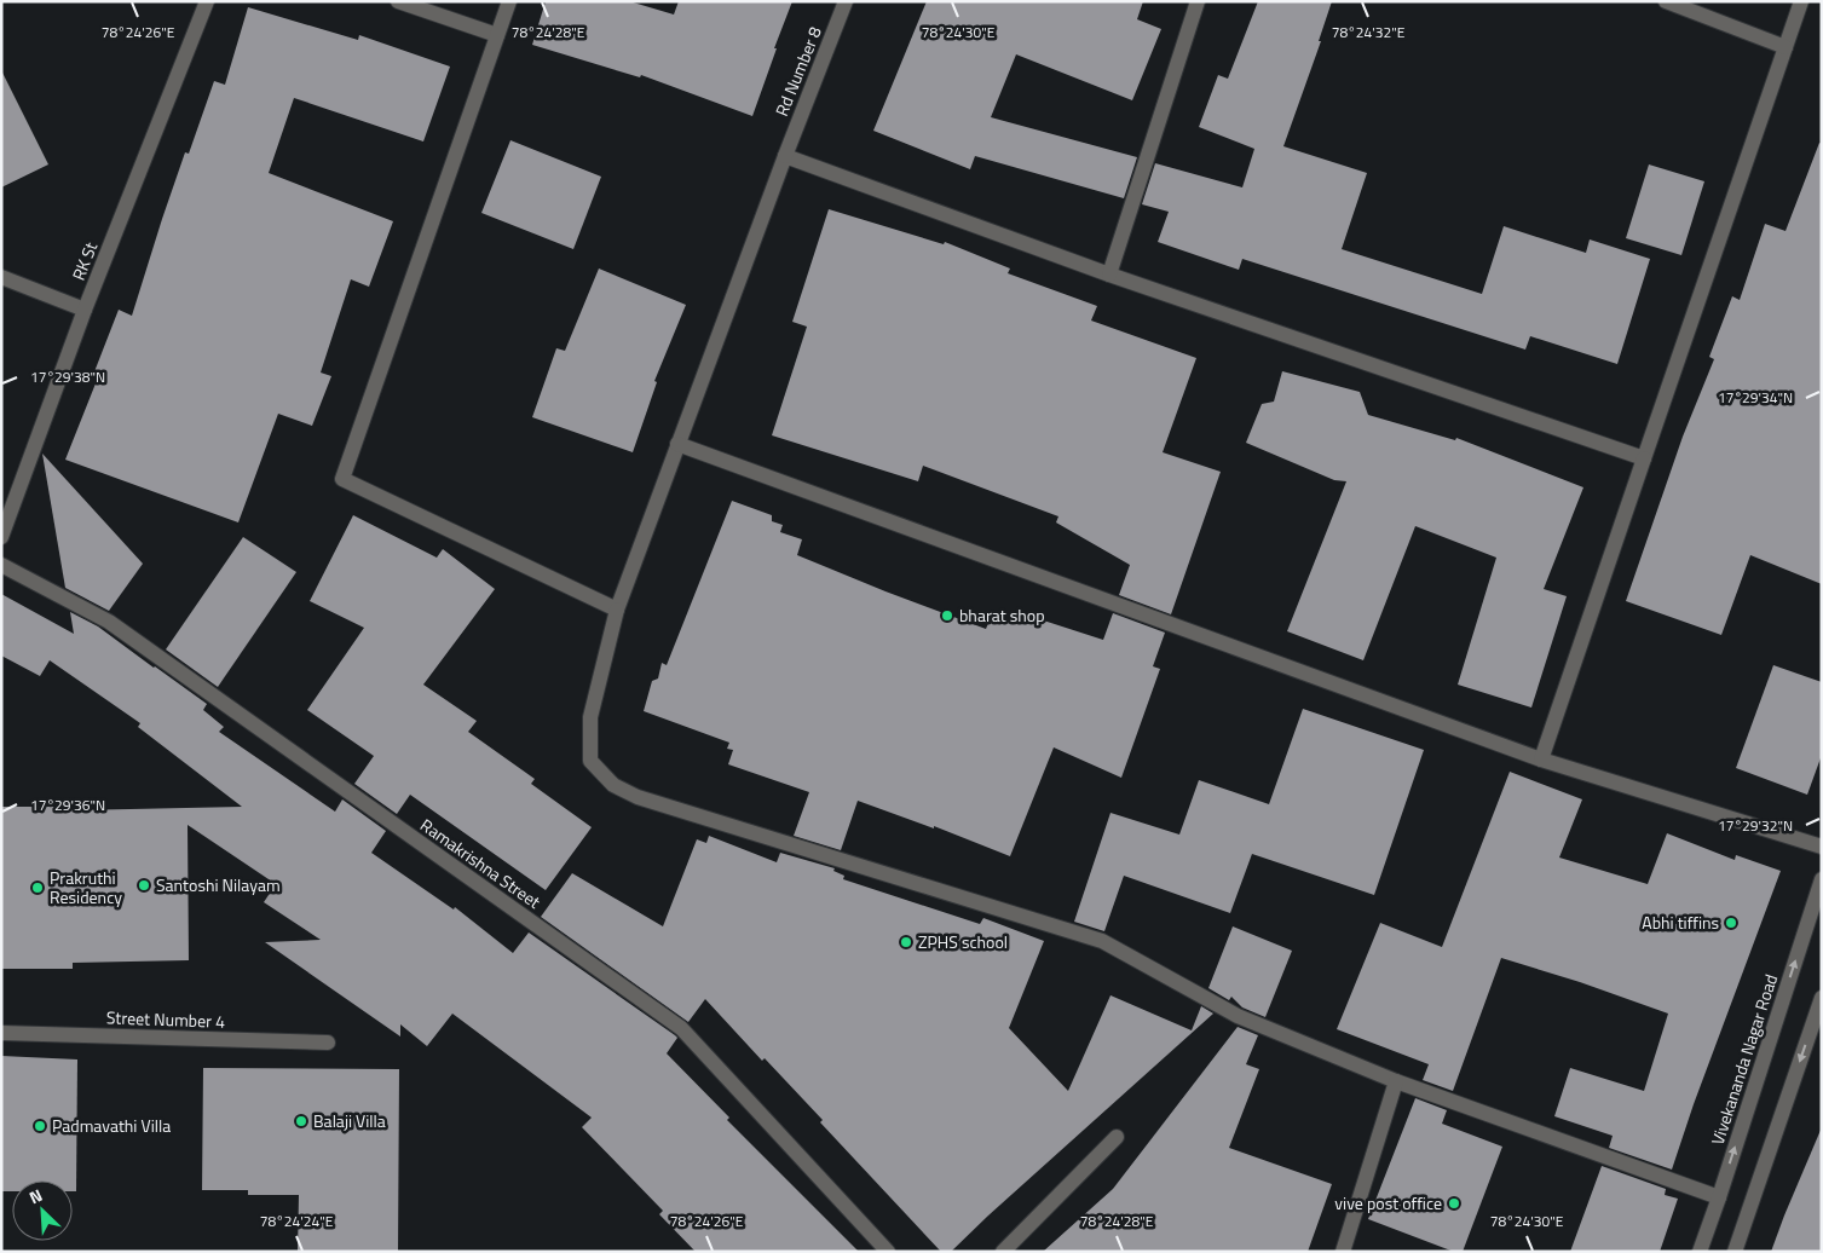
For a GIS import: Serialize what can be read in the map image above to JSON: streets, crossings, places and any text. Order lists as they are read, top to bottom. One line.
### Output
{"streets":{"street":["Rd Number 8","RK St","Ramakrishna Street","Street Number 4","Vivekananda Nagar Road"]},"crossings":[["Rd Number 8","Vivekananda Nagar Road"]],"places":["bharat shop","Santoshi Nilayam","Prakruthi Residency","Abhi tiffins","ZPHS school","Balaji Villa","Padmavathi Villa","vive post office"],"north":"top left","coordinates":["78°24'26\"E","78°24'28\"E","78°24'30\"E","78°24'32\"E","17°29'38\"N","17°29'34\"N","17°29'36\"N","17°29'32\"N","78°24'24\"E"]}
